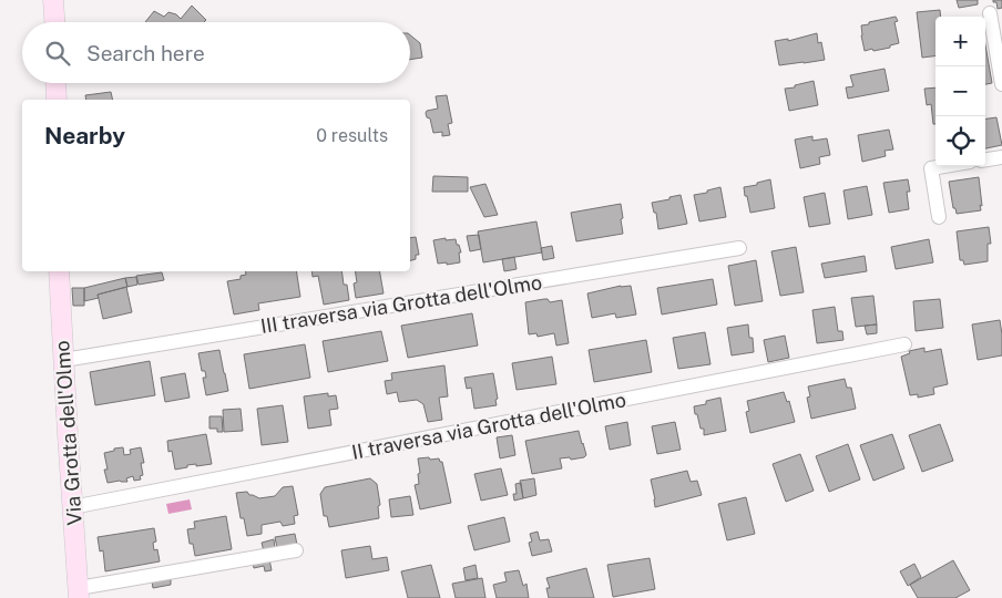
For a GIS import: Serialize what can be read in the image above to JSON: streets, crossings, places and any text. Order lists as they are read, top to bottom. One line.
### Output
{"streets":{"street":["III traversa via Grotta dell'Olmo","II traversa via Grotta dell'Olmo","Via Grotta dell'Olmo"]},"crossings":[["III traversa via Grotta dell'Olmo","Via Grotta dell'Olmo"],["II traversa via Grotta dell'Olmo","Via Grotta dell'Olmo"]],"page":{"map_buttons":["+","−"],"search":"Search here","heading":["Nearby","0 results"]}}
